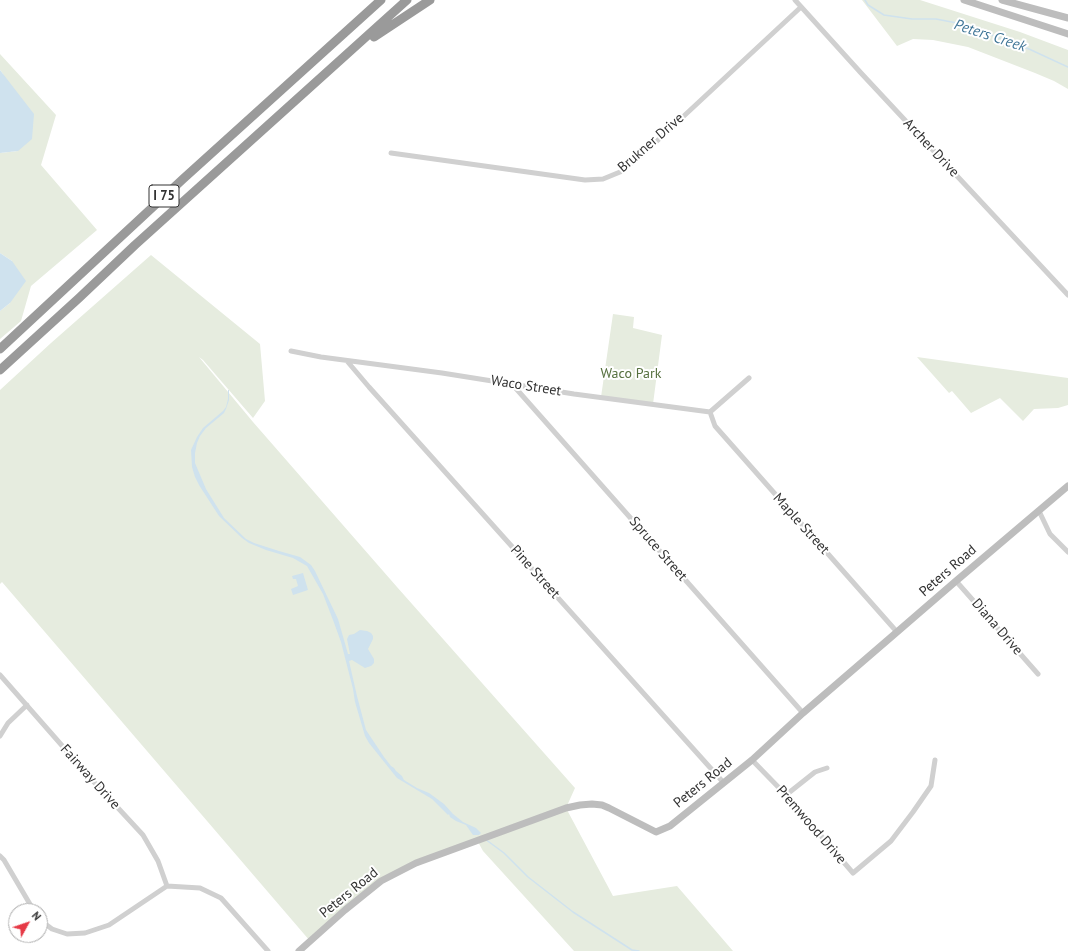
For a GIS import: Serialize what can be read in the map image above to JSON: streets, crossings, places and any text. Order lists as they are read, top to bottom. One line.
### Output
{"streets":{"highway":["I 75"],"street":["Brukner Drive","Archer Drive","Waco Street","Maple Street","Spruce Street","Peters Road","Pine Street","Diana Drive","Fairway Drive","Premwood Drive"]},"crossings":[["Brukner Drive","Archer Drive"],["Waco Street","Maple Street"],["Waco Street","Spruce Street"],["Waco Street","Pine Street"],["Maple Street","Peters Road"],["Spruce Street","Peters Road"],["Peters Road","Pine Street"],["Peters Road","Diana Drive"],["Peters Road","Premwood Drive"]],"water":["Peters Creek"],"parks":["Waco Park"],"north":"top right"}
